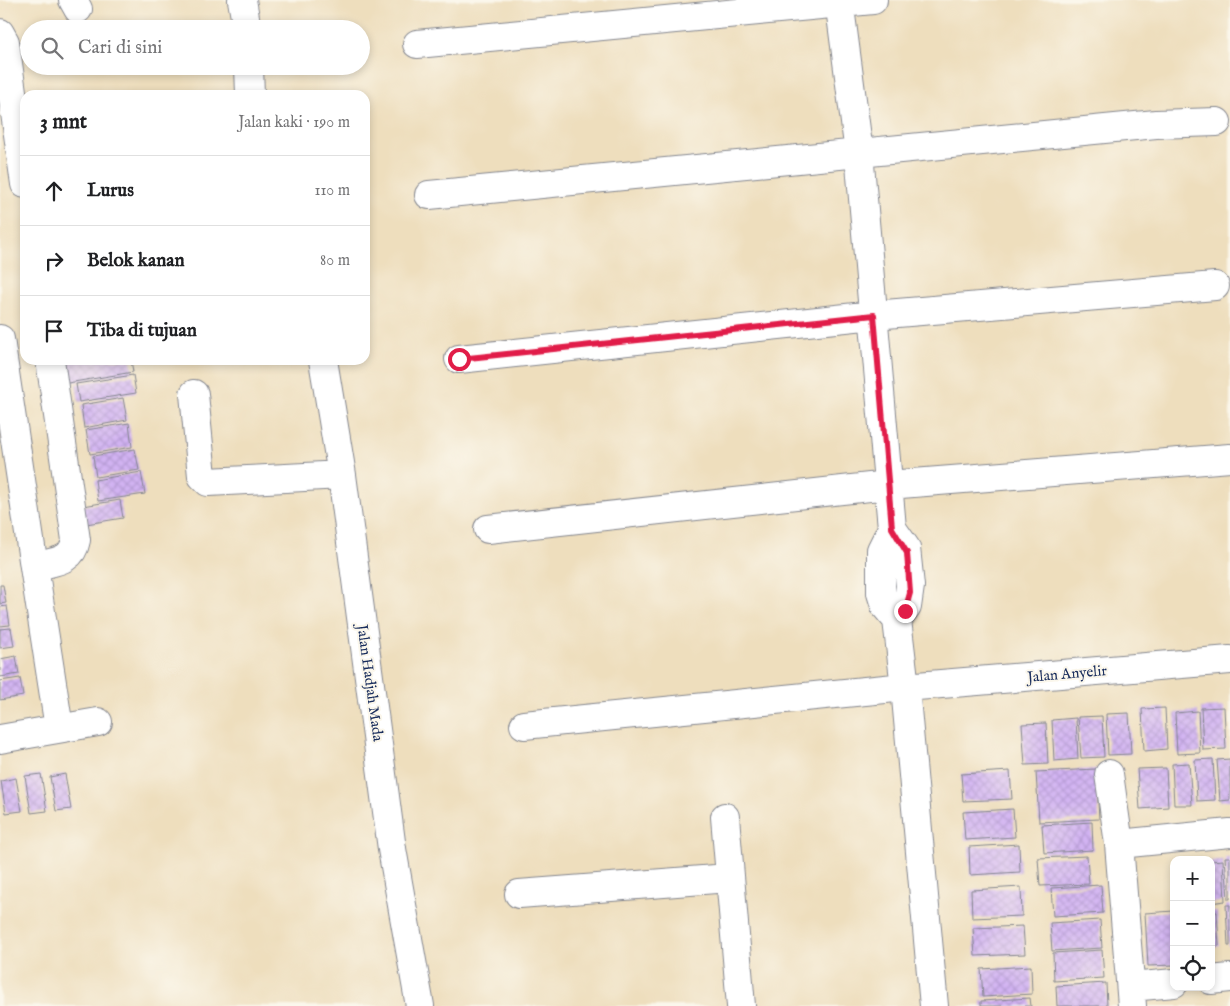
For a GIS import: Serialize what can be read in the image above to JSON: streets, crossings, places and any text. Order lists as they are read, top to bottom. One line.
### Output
{"streets":{"street":["Jalan Anyelir","Jalan Hadjah Mada"]},"page":{"search":"Cari di sini","heading":["3 mnt","Jalan kaki · 190 m"],"list":[["Lurus","110 m"],["Belok kanan","80 m"],"Tiba di tujuan"],"map_buttons":["+","−"]}}
